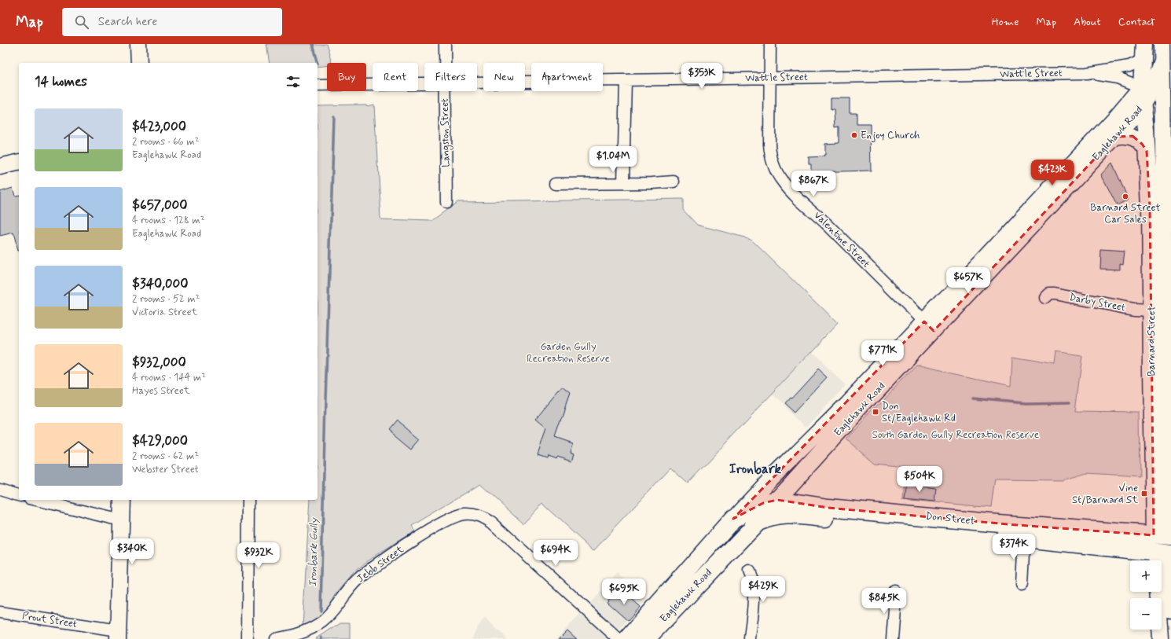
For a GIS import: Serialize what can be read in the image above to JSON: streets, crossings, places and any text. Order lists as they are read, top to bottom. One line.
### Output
{"streets":{"highway":["Eaglehawk Road","Barnard Street","Don Street"],"street":["Wattle Street","Langston Street","Valentine Street","Darby Street","Jebb Street","Prout Street"]},"crossings":[["Wattle Street","Eaglehawk Road"],["Wattle Street","Valentine Street"],["Wattle Street","Barnard Street"],["Eaglehawk Road","Valentine Street"],["Eaglehawk Road","Barnard Street"],["Eaglehawk Road","Don Street"],["Darby Street","Barnard Street"],["Barnard Street","Don Street"]],"districts":["Ironbark"],"water":["Ironbark Gully"],"parks":["Garden Gully Recreation Reserve","South Garden Gully Recreation Reserve"],"places":{"other":["Enjoy Church","Barnard Street Car Sales"],"transit":["Don St/Eaglehawk Rd","Vine St/Barnard St"]},"page":{"header":"Map","search":"Search here","nav":["Home","Map","About","Contact"],"price":["$353K","$1.04M","$423K","$867K","$657K","$771K","$504K","$374K","$340K","$694K","$932K","$429K","$695K","$845K"],"chip":["Buy","Rent","Filters","New","Apartment"],"heading":"14 homes","list":[{"name":"$423,000","note":"2 rooms · 66 m² · Eaglehawk Road"},{"name":"$657,000","note":"4 rooms · 128 m² · Eaglehawk Road"},{"name":"$340,000","note":"2 rooms · 52 m² · Victoria Street"},{"name":"$932,000","note":"4 rooms · 144 m² · Hayes Street"},{"name":"$429,000","note":"2 rooms · 62 m² · Webster Street"}],"map_buttons":["+","−"]}}
